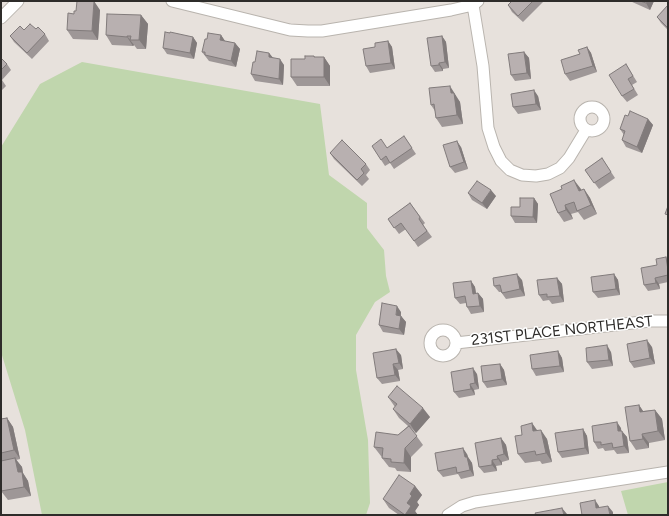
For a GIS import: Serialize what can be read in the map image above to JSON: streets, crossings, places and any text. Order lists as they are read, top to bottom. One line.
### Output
{"streets":{"street":["231ST PLACE NORTHEAST"]}}
